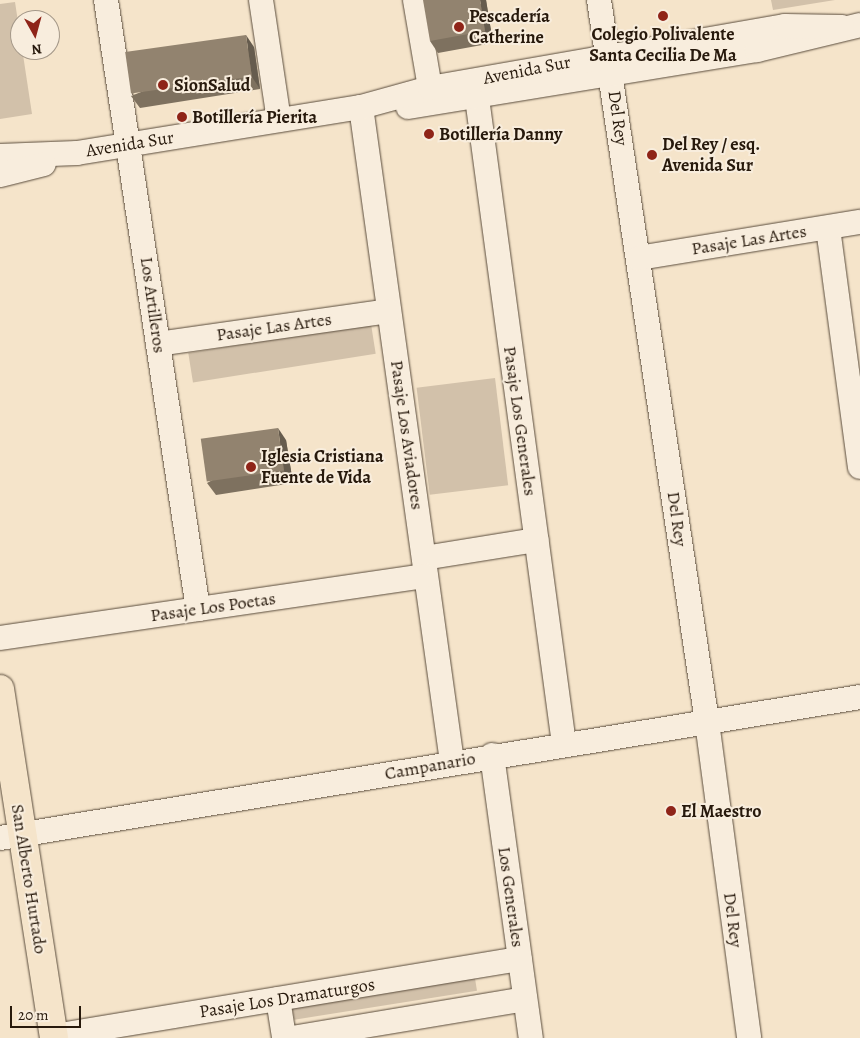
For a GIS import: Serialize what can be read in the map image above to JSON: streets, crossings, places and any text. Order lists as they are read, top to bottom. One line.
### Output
{"streets":{"main road":["San Alberto Hurtado"],"street":["Avenida Sur","Del Rey","Pasaje Las Artes","Los Artilleros","Pasaje Los Generales","Pasaje Los Aviadores","Pasaje Los Poetas","Campanario","Los Generales","Pasaje Los Dramaturgos"]},"crossings":[["Avenida Sur","Del Rey"],["Avenida Sur","Los Artilleros"],["Avenida Sur","Pasaje Los Generales"],["Avenida Sur","Pasaje Los Aviadores"],["Del Rey","Pasaje Las Artes"],["Del Rey","Campanario"],["Pasaje Las Artes","Los Artilleros"],["Pasaje Las Artes","Pasaje Los Aviadores"],["Los Artilleros","Pasaje Los Poetas"],["Pasaje Los Generales","Pasaje Los Poetas"],["Pasaje Los Generales","Campanario"],["Pasaje Los Aviadores","Pasaje Los Poetas"],["Pasaje Los Aviadores","Campanario"],["Campanario","San Alberto Hurtado"],["Campanario","Los Generales"],["San Alberto Hurtado","Pasaje Los Dramaturgos"],["Los Generales","Pasaje Los Dramaturgos"]],"places":["Colegio Polivalente Santa Cecilia De Ma","Pescadería Catherine","SionSalud","Botillería Pierita","Botillería Danny","Del Rey / esq. Avenida Sur","Iglesia Cristiana Fuente de Vida","El Maestro"],"scale_bar":"20 m","north":"bottom"}
